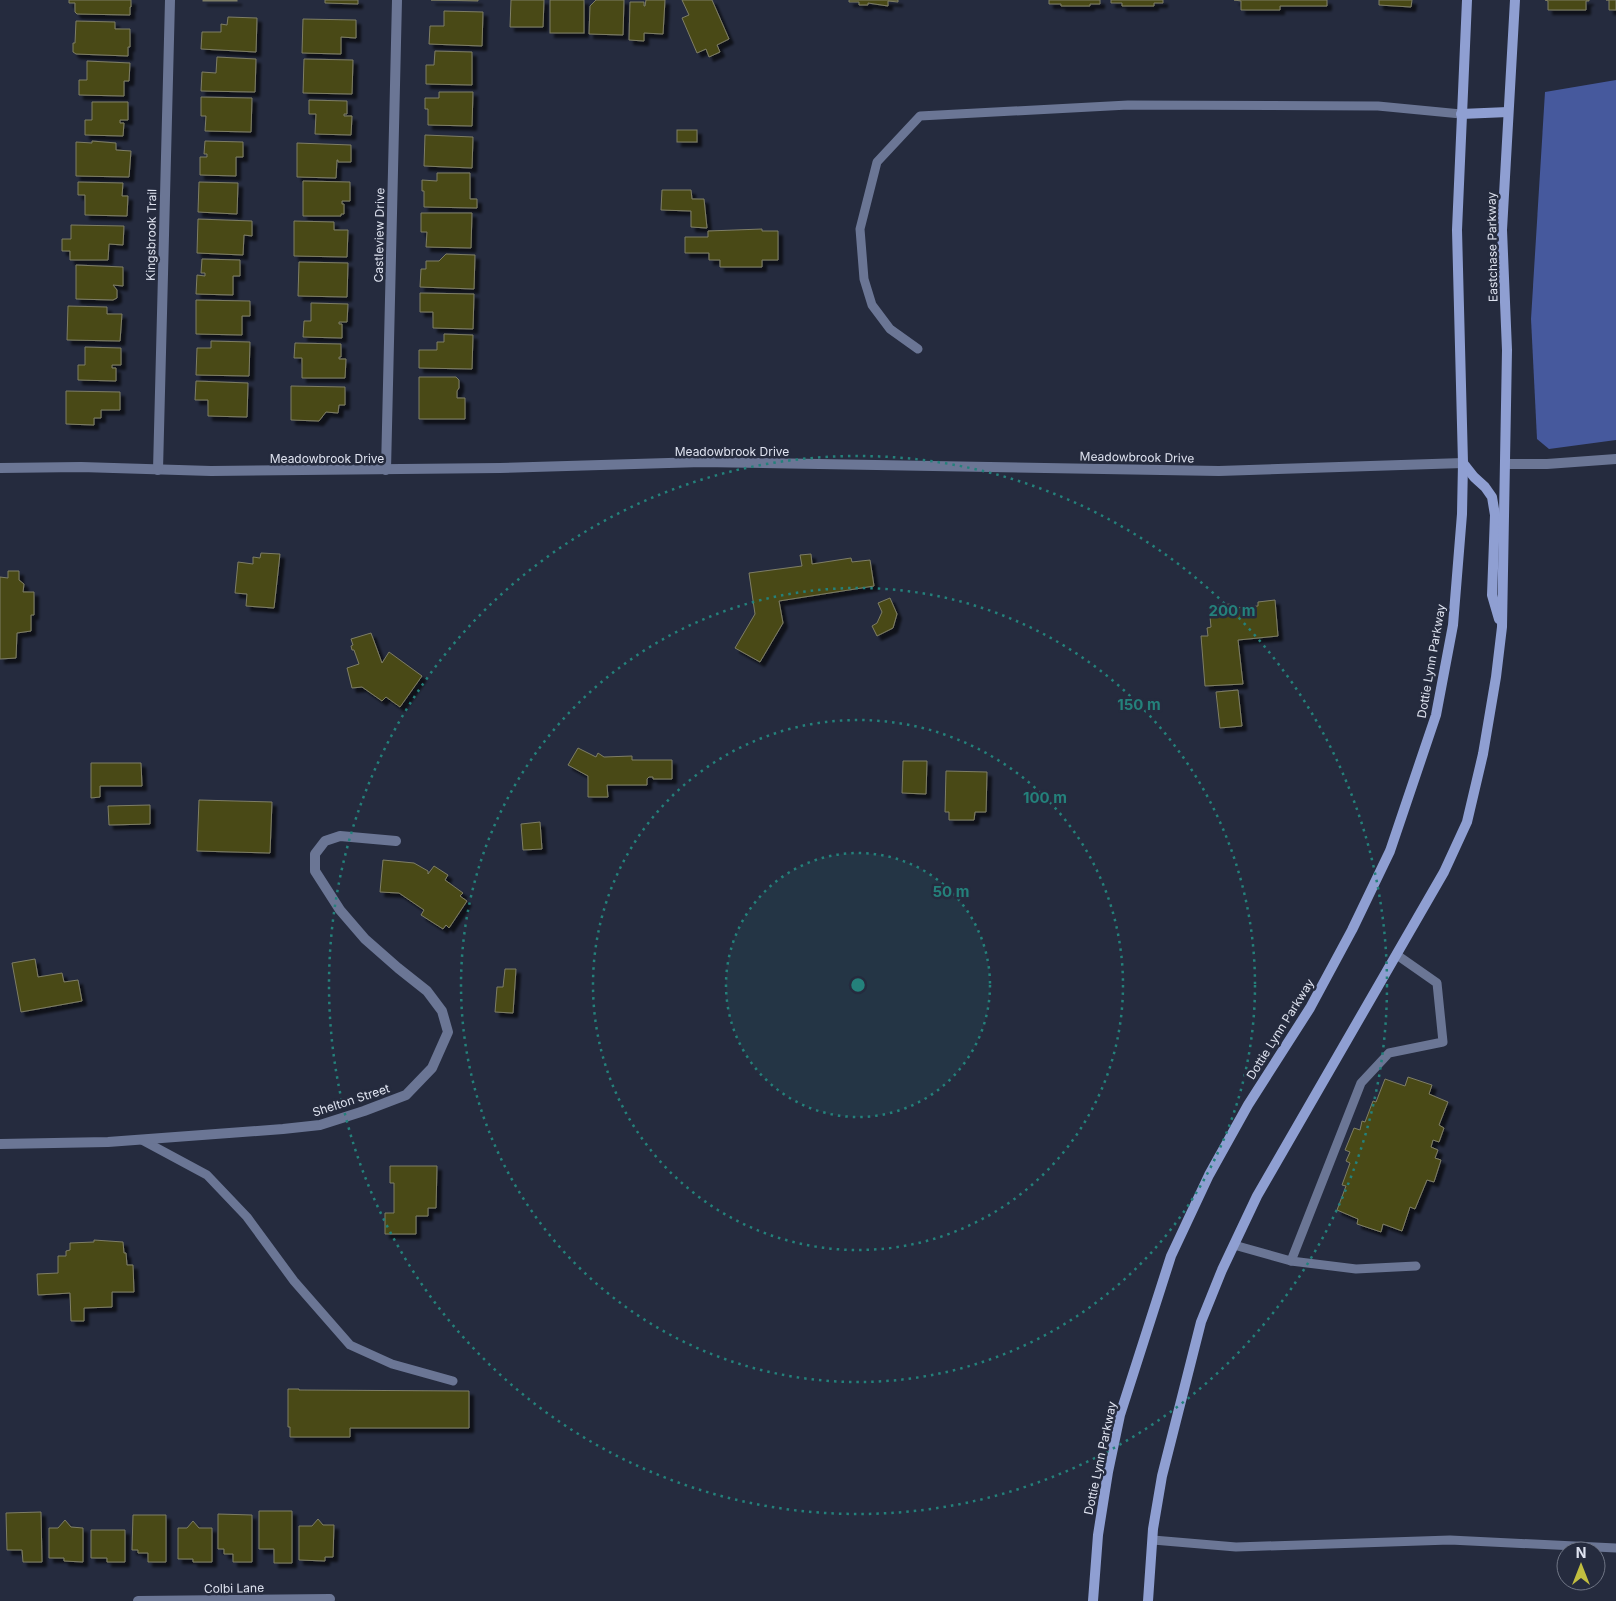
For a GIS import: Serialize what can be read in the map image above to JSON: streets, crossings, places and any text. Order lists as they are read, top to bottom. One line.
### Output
{"streets":{"main road":["Eastchase Parkway","Dottie Lynn Parkway"],"street":["Kingsbrook Trail","Castleview Drive","Meadowbrook Drive","Shelton Street","Colbi Lane"]},"crossings":[["Kingsbrook Trail","Meadowbrook Drive"],["Castleview Drive","Meadowbrook Drive"],["Meadowbrook Drive","Dottie Lynn Parkway"]],"north":"top","rings":["200 m","150 m","100 m","50 m"]}
